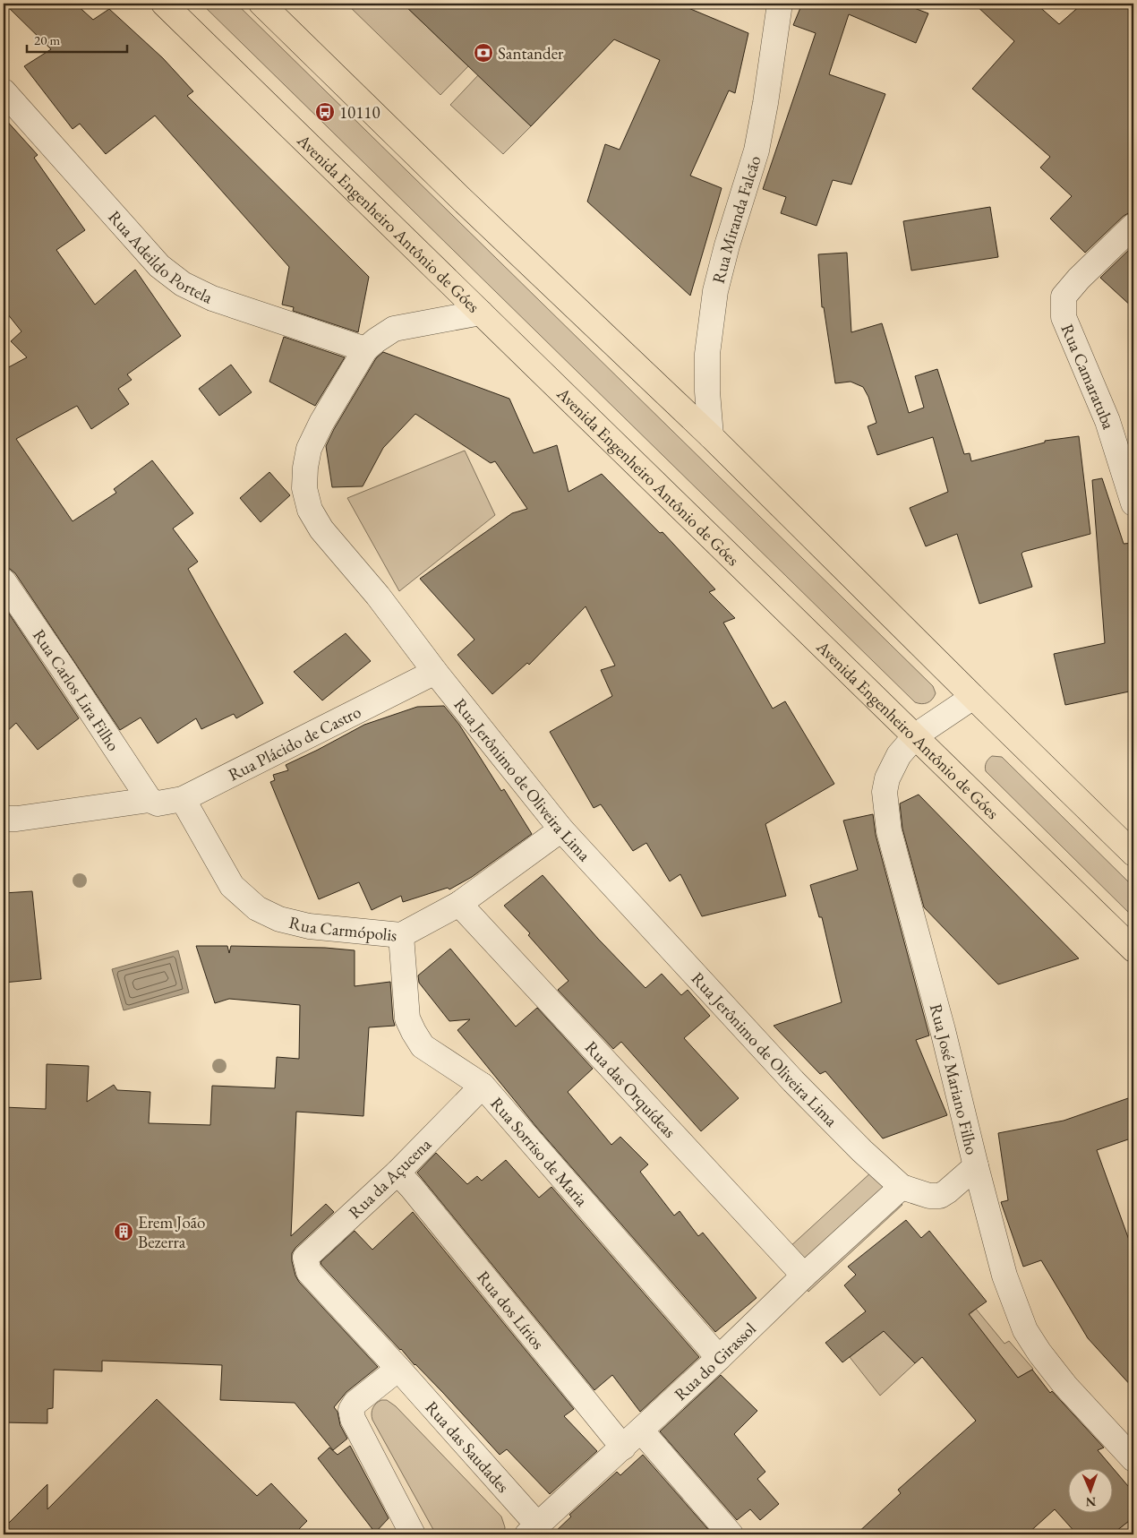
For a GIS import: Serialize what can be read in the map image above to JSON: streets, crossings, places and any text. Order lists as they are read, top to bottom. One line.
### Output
{"streets":{"main road":["Avenida Engenheiro Antônio de Góes"],"street":["Rua Miranda Falcão","Rua Adeildo Portela","Rua Camaratuba","Rua Carlos Lira Filho","Rua Plácido de Castro","Rua Jerônimo de Oliveira Lima","Rua Carmópolis","Rua José Mariano Filho","Rua das Orquídeas","Rua Sorriso de Maria","Rua da Açucena","Rua dos Lírios","Rua do Girassol","Rua das Saudades"]},"crossings":[["Avenida Engenheiro Antônio de Góes","Rua Jerônimo de Oliveira Lima"],["Avenida Engenheiro Antônio de Góes","Rua José Mariano Filho"],["Rua Adeildo Portela","Rua Jerônimo de Oliveira Lima"],["Rua Carlos Lira Filho","Rua Plácido de Castro"],["Rua Plácido de Castro","Rua Jerônimo de Oliveira Lima"],["Rua Plácido de Castro","Rua Carmópolis"],["Rua Jerônimo de Oliveira Lima","Rua Carmópolis"],["Rua Jerônimo de Oliveira Lima","Rua José Mariano Filho"],["Rua Jerônimo de Oliveira Lima","Rua do Girassol"],["Rua Carmópolis","Rua das Orquídeas"],["Rua Carmópolis","Rua Sorriso de Maria"],["Rua das Orquídeas","Rua do Girassol"],["Rua Sorriso de Maria","Rua da Açucena"],["Rua Sorriso de Maria","Rua do Girassol"],["Rua da Açucena","Rua dos Lírios"],["Rua da Açucena","Rua das Saudades"],["Rua dos Lírios","Rua do Girassol"],["Rua do Girassol","Rua das Saudades"]],"places":{"bank":["Santander"],"bus stop":["10110"],"building":["Erem João Bezerra"]},"scale_bar":"20 m","north":"bottom"}
